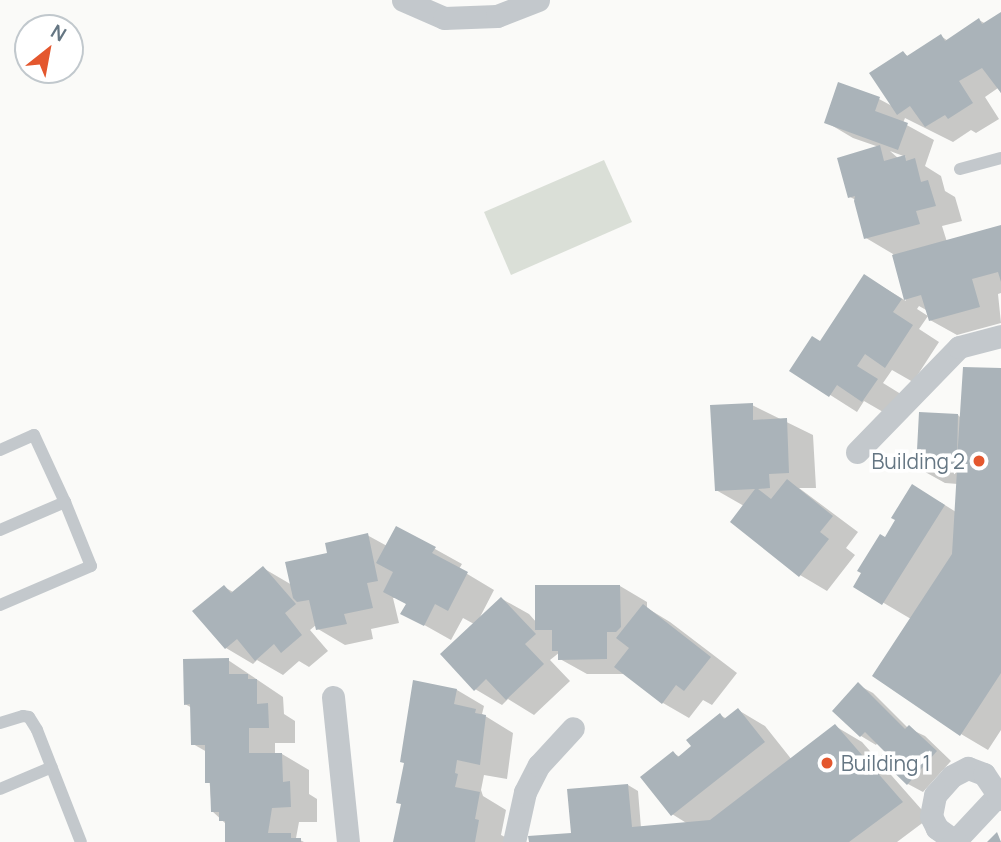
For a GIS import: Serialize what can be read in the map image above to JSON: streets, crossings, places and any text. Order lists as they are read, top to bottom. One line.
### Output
{"places":["Building 2","Building 1"],"north":"top right"}
